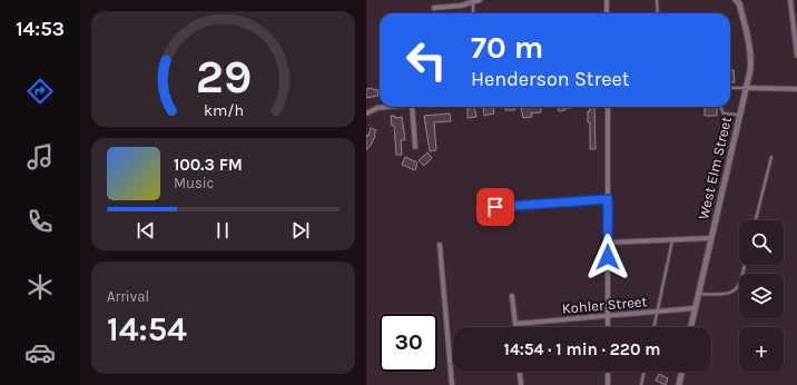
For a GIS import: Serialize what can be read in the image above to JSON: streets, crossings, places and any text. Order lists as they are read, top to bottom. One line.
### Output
{"streets":{"street":["West Elm Street","Kohler Street"]},"crossings":[["West Elm Street","Kohler Street"]],"page":{"tabs":"14:53","turn":["70 m","Henderson Street"],"song":["100.3 FM","Music"],"map_buttons":"+","tile":["Arrival","14:54"],"limit":"30","trip":"14:54 · 1 min · 220 m","gauge":["29","km/h"]}}
